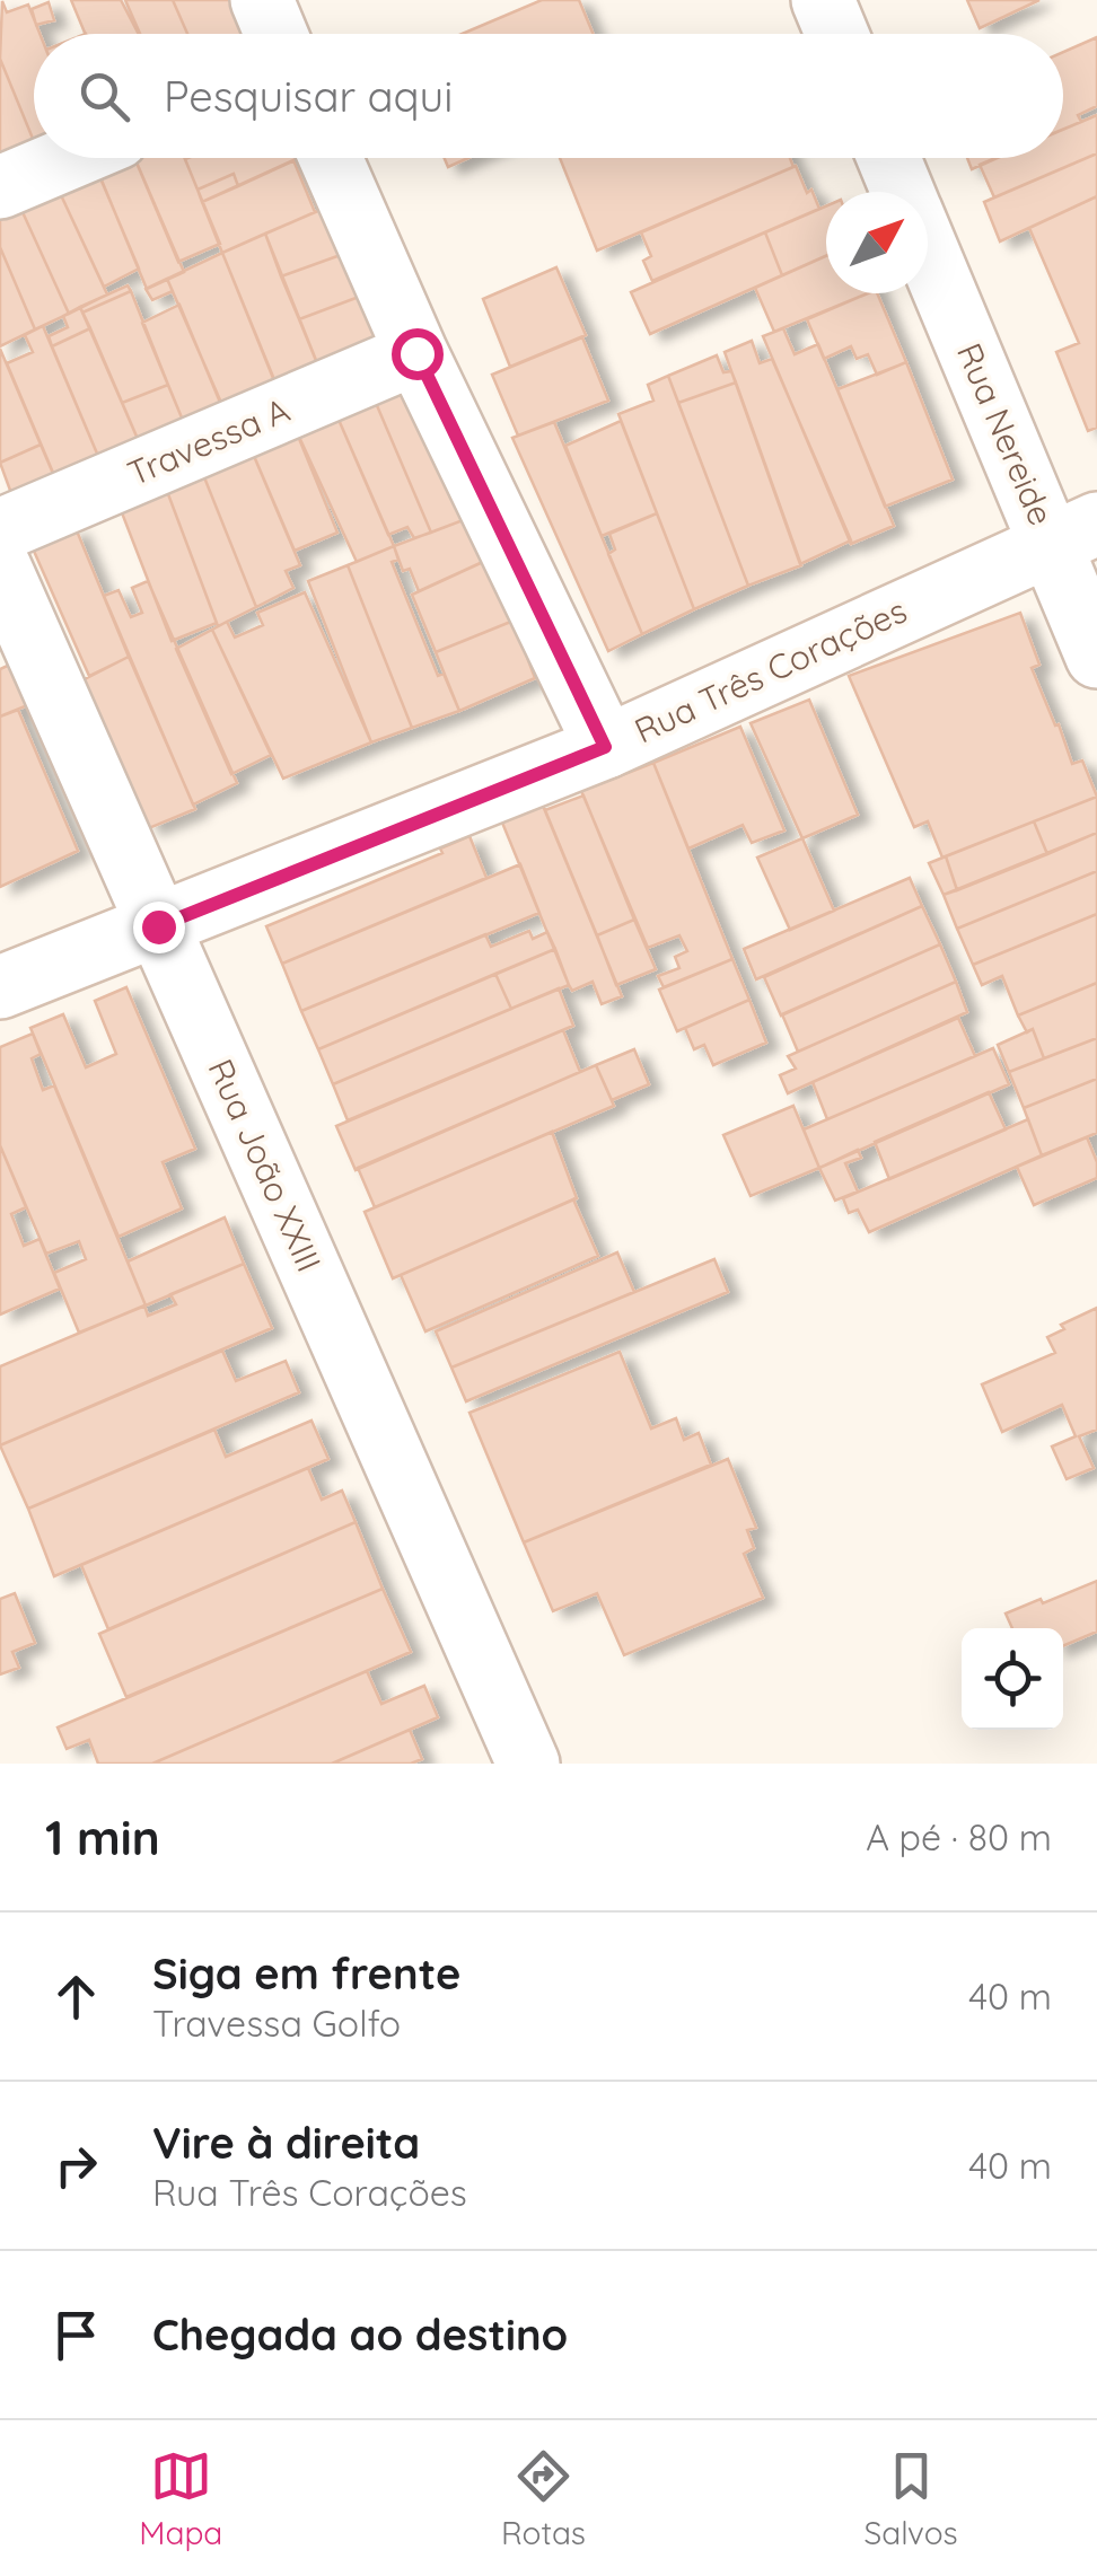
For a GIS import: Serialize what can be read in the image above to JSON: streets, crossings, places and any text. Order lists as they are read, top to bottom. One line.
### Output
{"streets":{"street":["Rua Nereide","Travessa A","Rua Três Corações","Rua João XXIII"]},"crossings":[["Rua Nereide","Rua Três Corações"],["Rua Três Corações","Rua João XXIII"]],"north":"top right","page":{"search":"Pesquisar aqui","heading":["1 min","A pé · 80 m"],"list":[["Siga em frente","Travessa Golfo","40 m"],["Vire à direita","Rua Três Corações","40 m"],"Chegada ao destino"],"nav":["Mapa","Rotas","Salvos"]}}
